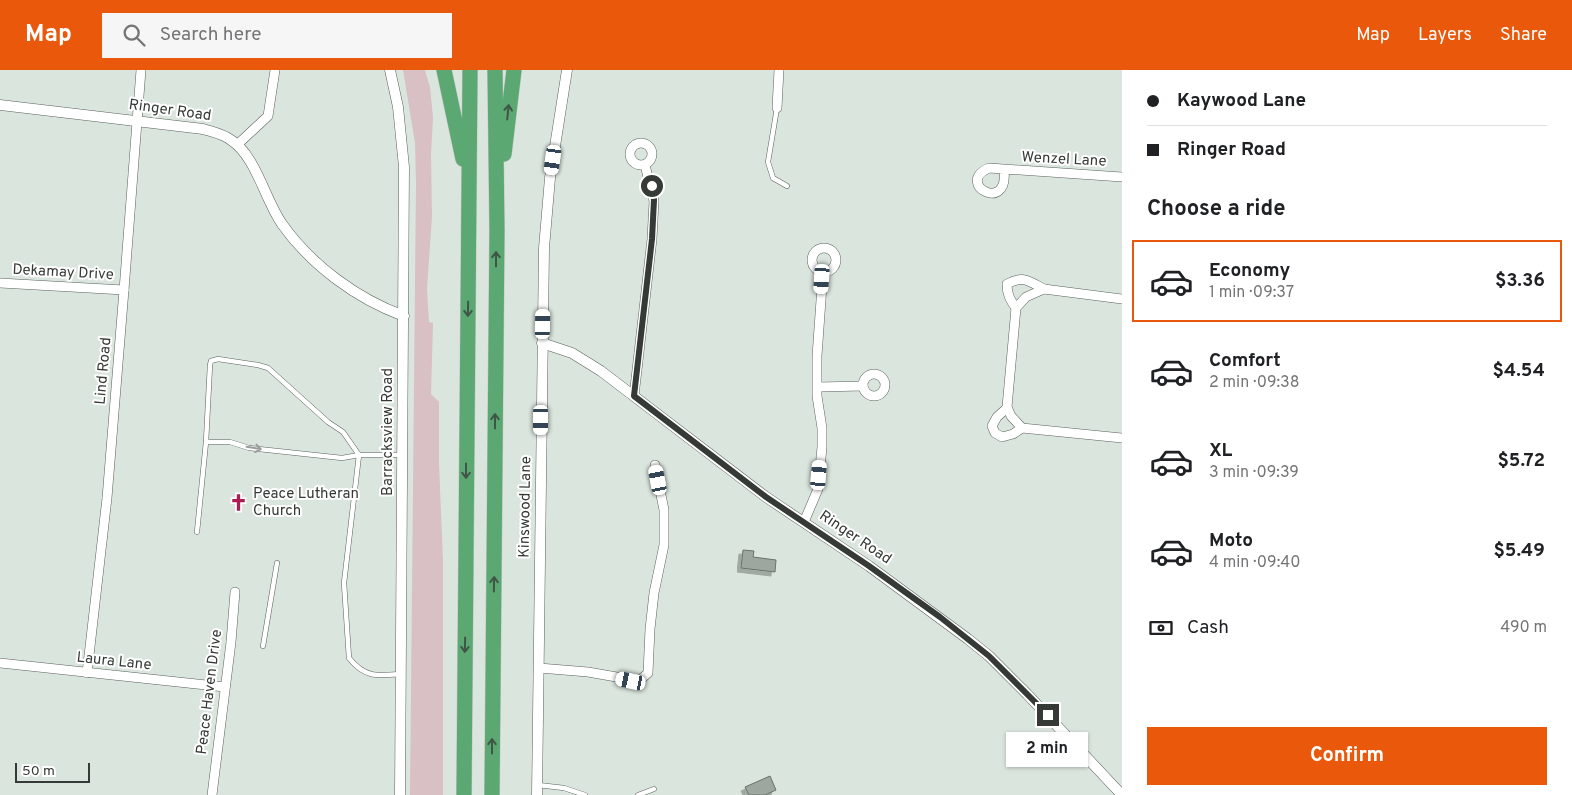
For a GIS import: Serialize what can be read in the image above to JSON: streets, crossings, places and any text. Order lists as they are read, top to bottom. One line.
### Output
{"streets":{"street":["Ringer Road","Wenzel Lane","Dekamay Drive","Lind Road","Barracksview Road","Kinswood Lane","Laura Lane","Peace Haven Drive"]},"crossings":[["Ringer Road","Lind Road"],["Ringer Road","Barracksview Road"],["Ringer Road","Kinswood Lane"],["Dekamay Drive","Lind Road"],["Lind Road","Laura Lane"],["Laura Lane","Peace Haven Drive"]],"places":{"church":["Peace Lutheran Church"]},"scale_bar":"50 m","page":{"header":"Map","search":"Search here","nav":["Map","Layers","Share"],"banner":["Kaywood Lane","Ringer Road"],"heading":"Choose a ride","list":[{"name":"Economy","note":"1 min · 09:37","value":"$3.36"},{"name":"Comfort","note":"2 min · 09:38","value":"$4.54"},{"name":"XL","note":"3 min · 09:39","value":"$5.72"},{"name":"Moto","note":"4 min · 09:40","value":"$5.49"}],"pay":["Cash","490 m"],"buttons":"Confirm","bubble":"2 min","scale":"50 m"}}
